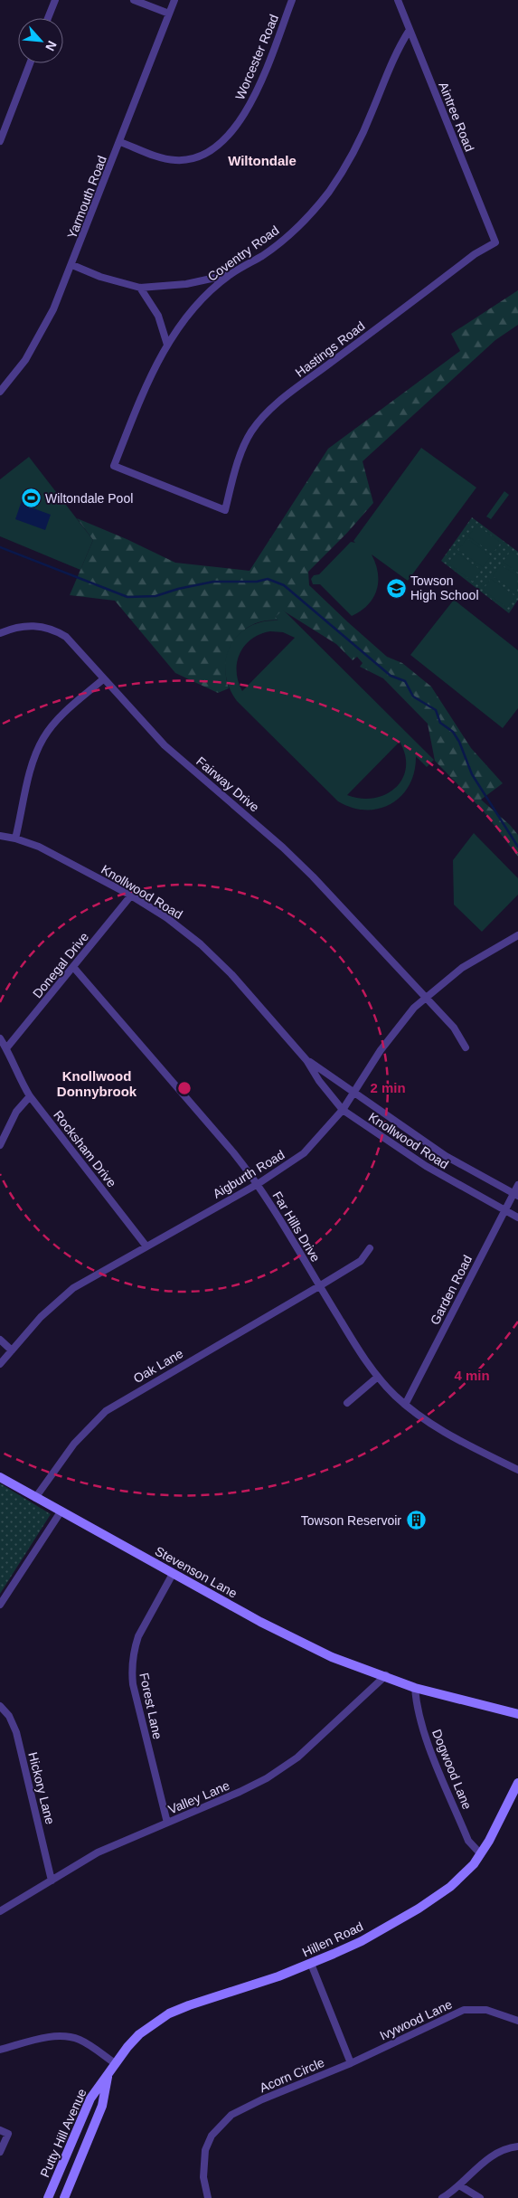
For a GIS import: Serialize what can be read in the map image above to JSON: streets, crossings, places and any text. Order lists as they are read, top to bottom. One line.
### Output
{"streets":{"street":["Worcester Road","Aintree Road","Yarmouth Road","Coventry Road","Hastings Road","Fairway Drive","Knollwood Road","Donegal Drive","Rocksham Drive","Aigburth Road","Far Hills Drive","Garden Road","Oak Lane","Stevenson Lane","Forest Lane","Dogwood Lane","Hickory Lane","Valley Lane","Hillen Road","Ivywood Lane","Acorn Circle","Putty Hill Avenue"]},"crossings":[["Worcester Road","Yarmouth Road"],["Aintree Road","Coventry Road"],["Aintree Road","Hastings Road"],["Coventry Road","Hastings Road"],["Fairway Drive","Aigburth Road"],["Knollwood Road","Donegal Drive"],["Knollwood Road","Aigburth Road"],["Knollwood Road","Garden Road"],["Donegal Drive","Rocksham Drive"],["Donegal Drive","Far Hills Drive"],["Rocksham Drive","Aigburth Road"],["Aigburth Road","Far Hills Drive"],["Far Hills Drive","Garden Road"],["Far Hills Drive","Oak Lane"],["Oak Lane","Stevenson Lane"],["Stevenson Lane","Forest Lane"],["Stevenson Lane","Dogwood Lane"],["Stevenson Lane","Valley Lane"],["Forest Lane","Valley Lane"],["Dogwood Lane","Hillen Road"],["Hickory Lane","Valley Lane"],["Hillen Road","Putty Hill Avenue"],["Ivywood Lane","Acorn Circle"]],"districts":["Wiltondale","Knollwood Donnybrook"],"places":{"sports":["Wiltondale Pool"],"school or university":["Towson High School"],"building":["Towson Reservoir"]},"north":"bottom right","rings":["2 min","4 min"]}
